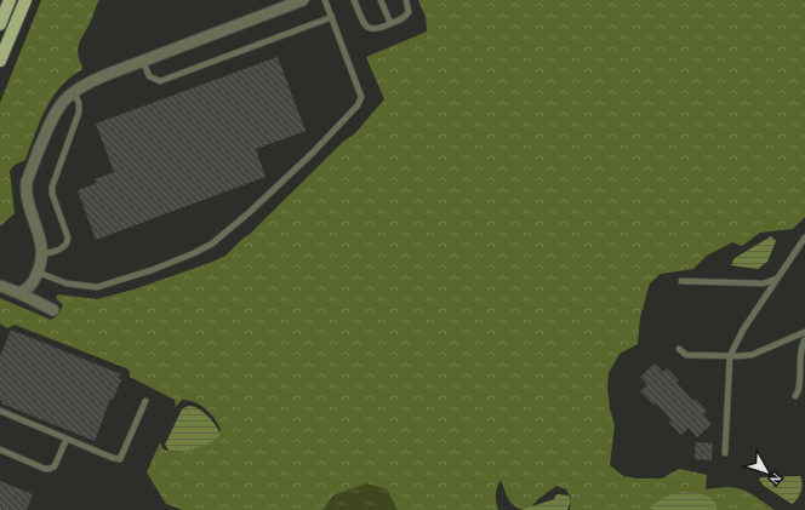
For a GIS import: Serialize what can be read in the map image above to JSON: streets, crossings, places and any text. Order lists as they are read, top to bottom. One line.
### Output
{"north":"bottom right"}
